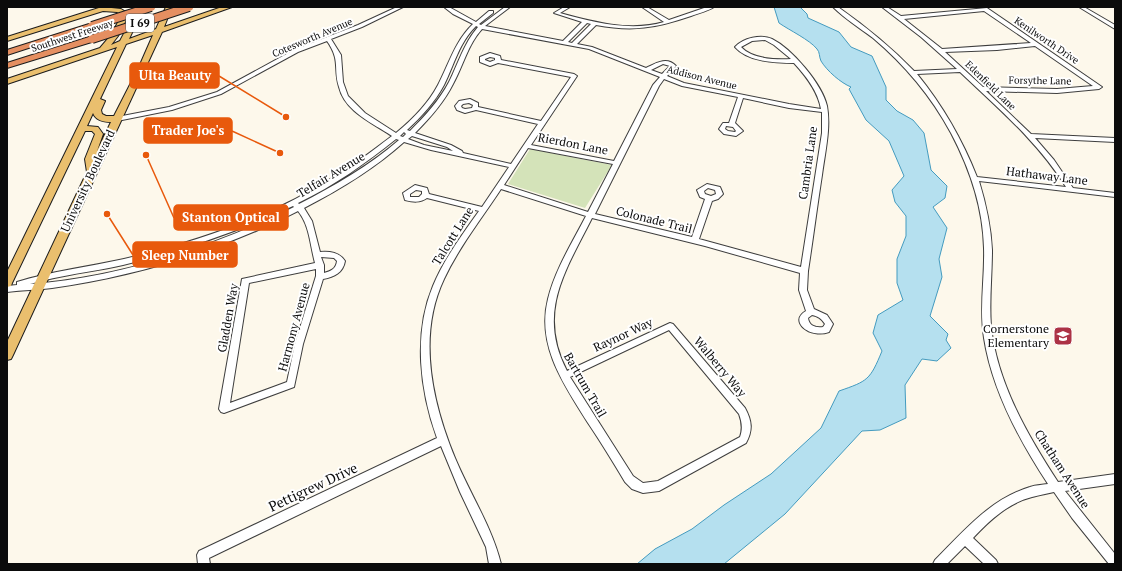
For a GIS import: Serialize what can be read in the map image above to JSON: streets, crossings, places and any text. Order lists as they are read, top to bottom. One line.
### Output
{"streets":{"highway":["I 69","Southwest Freeway"],"main road":["University Boulevard"],"street":["Cotesworth Avenue","Kenilworth Drive","Addison Avenue","Forsythe Lane","Edenfield Lane","Rierdon Lane","Cambria Lane","Telfair Avenue","Hathaway Lane","Colonade Trail","Talcott Lane","Gladden Way","Harmony Avenue","Raynor Way","Walberry Way","Bartrum Trail","Chatham Avenue","Pettigrew Drive"]},"crossings":[["Cotesworth Avenue","University Boulevard"],["Kenilworth Drive","Forsythe Lane"],["Kenilworth Drive","Edenfield Lane"],["Addison Avenue","Cambria Lane"],["Addison Avenue","Telfair Avenue"],["Addison Avenue","Bartrum Trail"],["Forsythe Lane","Edenfield Lane"],["Edenfield Lane","Hathaway Lane"],["Rierdon Lane","Talcott Lane"],["Rierdon Lane","Bartrum Trail"],["Cambria Lane","Colonade Trail"],["Telfair Avenue","University Boulevard"],["Telfair Avenue","Harmony Avenue"],["Hathaway Lane","Chatham Avenue"],["Colonade Trail","Talcott Lane"],["Colonade Trail","Bartrum Trail"],["Talcott Lane","Pettigrew Drive"],["Gladden Way","Harmony Avenue"],["Raynor Way","Walberry Way"],["Raynor Way","Bartrum Trail"],["Walberry Way","Bartrum Trail"]],"places":{"other":["Ulta Beauty","Trader Joe's","Stanton Optical","Sleep Number"],"school or university":["Cornerstone Elementary"]}}
